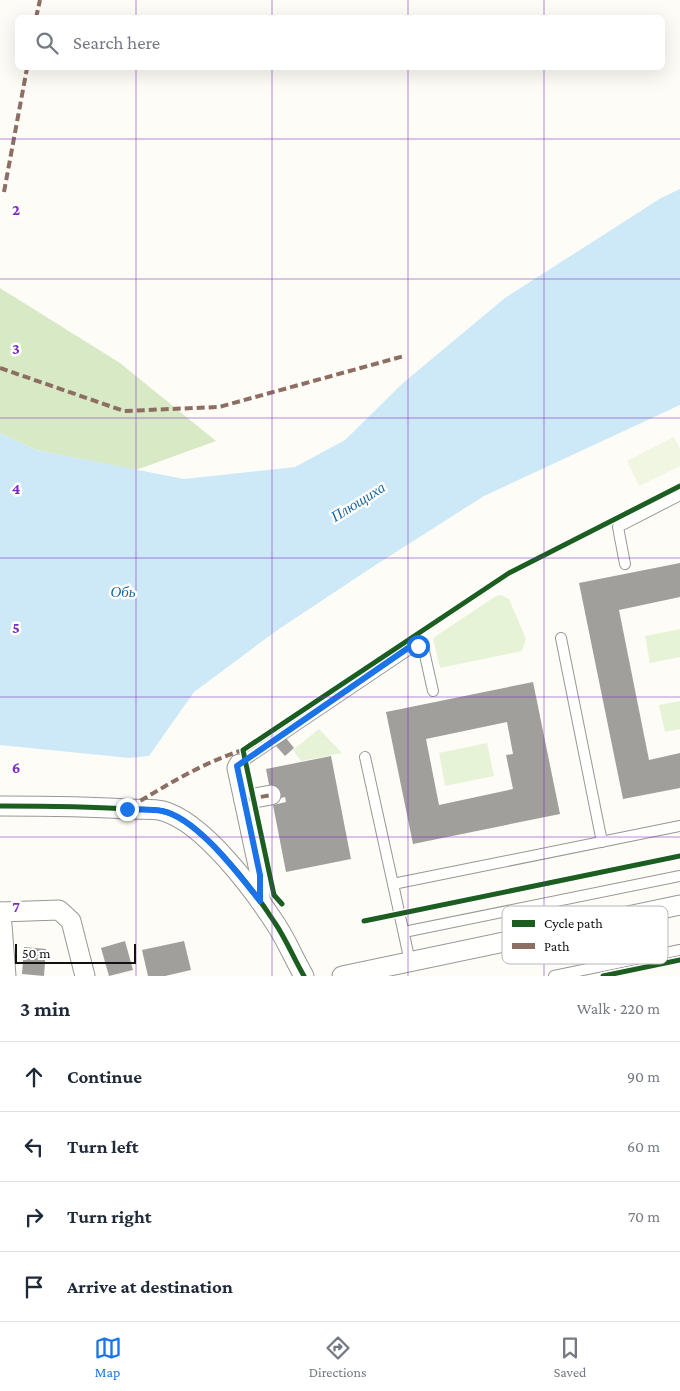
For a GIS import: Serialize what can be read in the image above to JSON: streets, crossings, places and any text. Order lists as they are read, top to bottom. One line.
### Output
{"water":["Плющиха","Обь"],"legend":["Cycle path","Path"],"scale_bar":"50 m","page":{"search":"Search here","scale":"50 m","heading":["3 min","Walk · 220 m"],"list":[["Continue","90 m"],["Turn left","60 m"],["Turn right","70 m"],"Arrive at destination"],"nav":["Map","Directions","Saved"]},"grid":{"rows":["2","3","4","5","6","7"]}}
